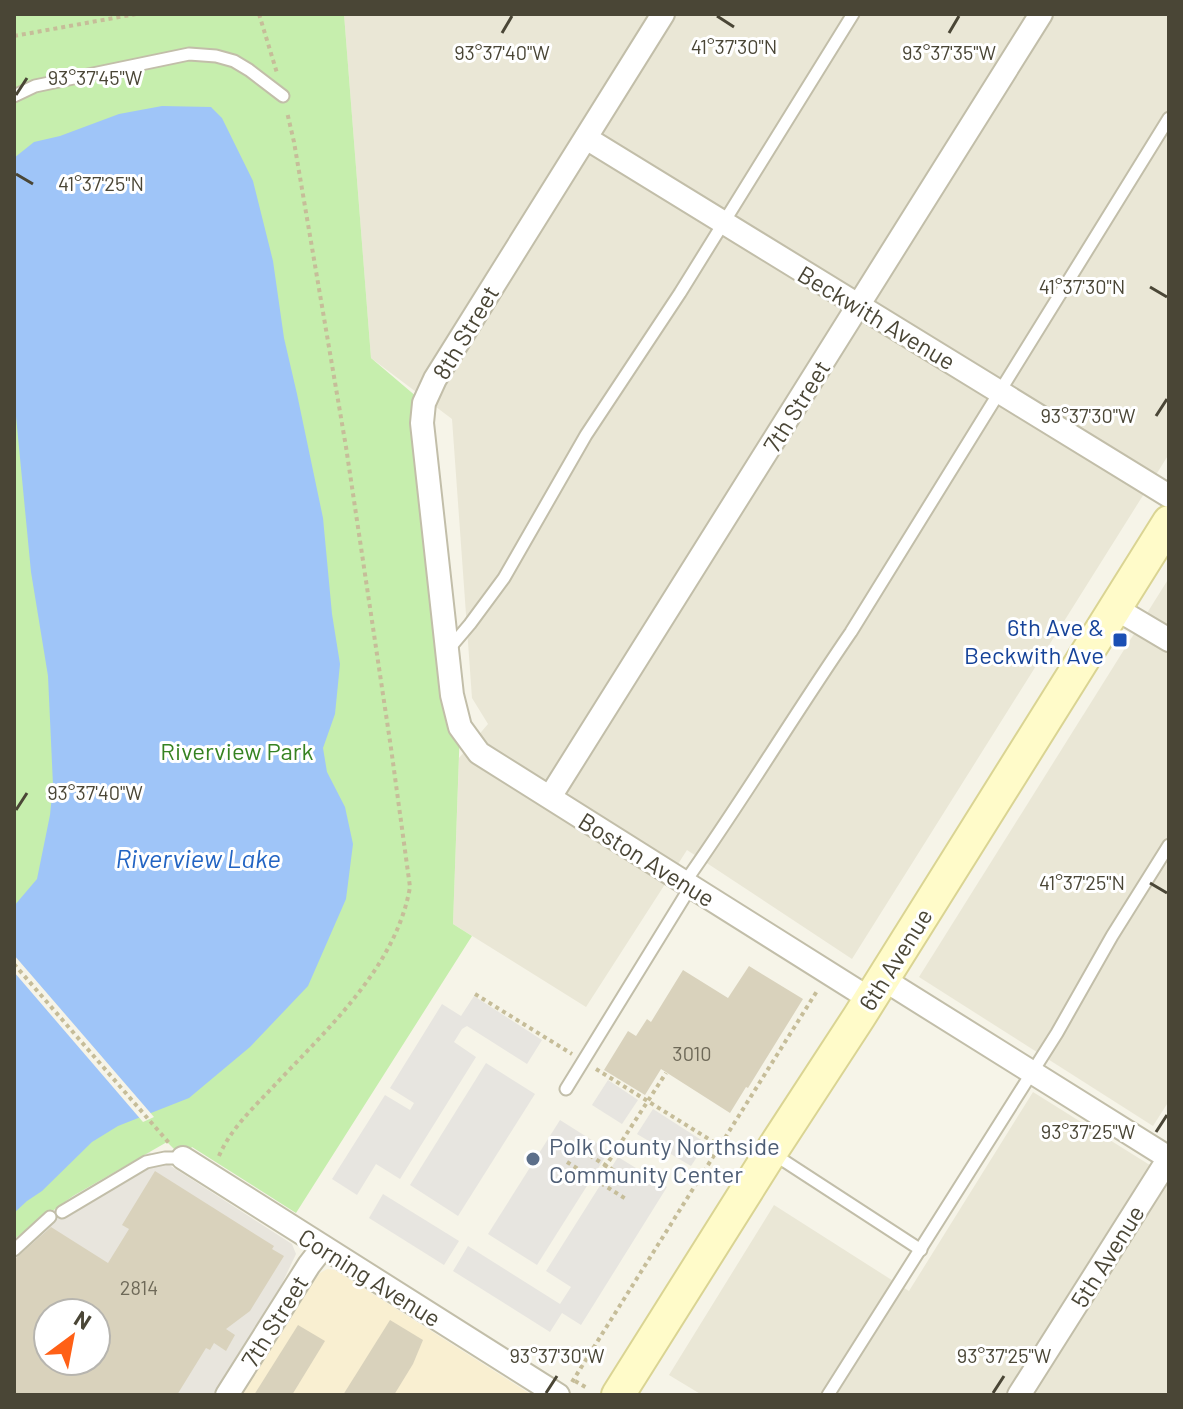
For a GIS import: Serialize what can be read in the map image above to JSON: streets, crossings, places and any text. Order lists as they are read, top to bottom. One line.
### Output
{"streets":{"main road":["6th Avenue"],"street":["Beckwith Avenue","8th Street","7th Street","Boston Avenue","5th Avenue","Corning Avenue"]},"crossings":[["Beckwith Avenue","8th Street"],["Beckwith Avenue","7th Street"],["8th Street","Boston Avenue"],["7th Street","Boston Avenue"],["7th Street","Corning Avenue"],["Boston Avenue","6th Avenue"],["Boston Avenue","5th Avenue"]],"water":["Riverview Lake"],"parks":["Riverview Park"],"places":{"transit":["6th Ave & Beckwith Ave"],"other":["Polk County Northside Community Center"]},"house_numbers":["3010","2814"],"north":"top right","coordinates":["41°37'30\"N","93°37'40\"W","93°37'35\"W","93°37'45\"W","41°37'25\"N","93°37'30\"W","93°37'25\"W"]}
